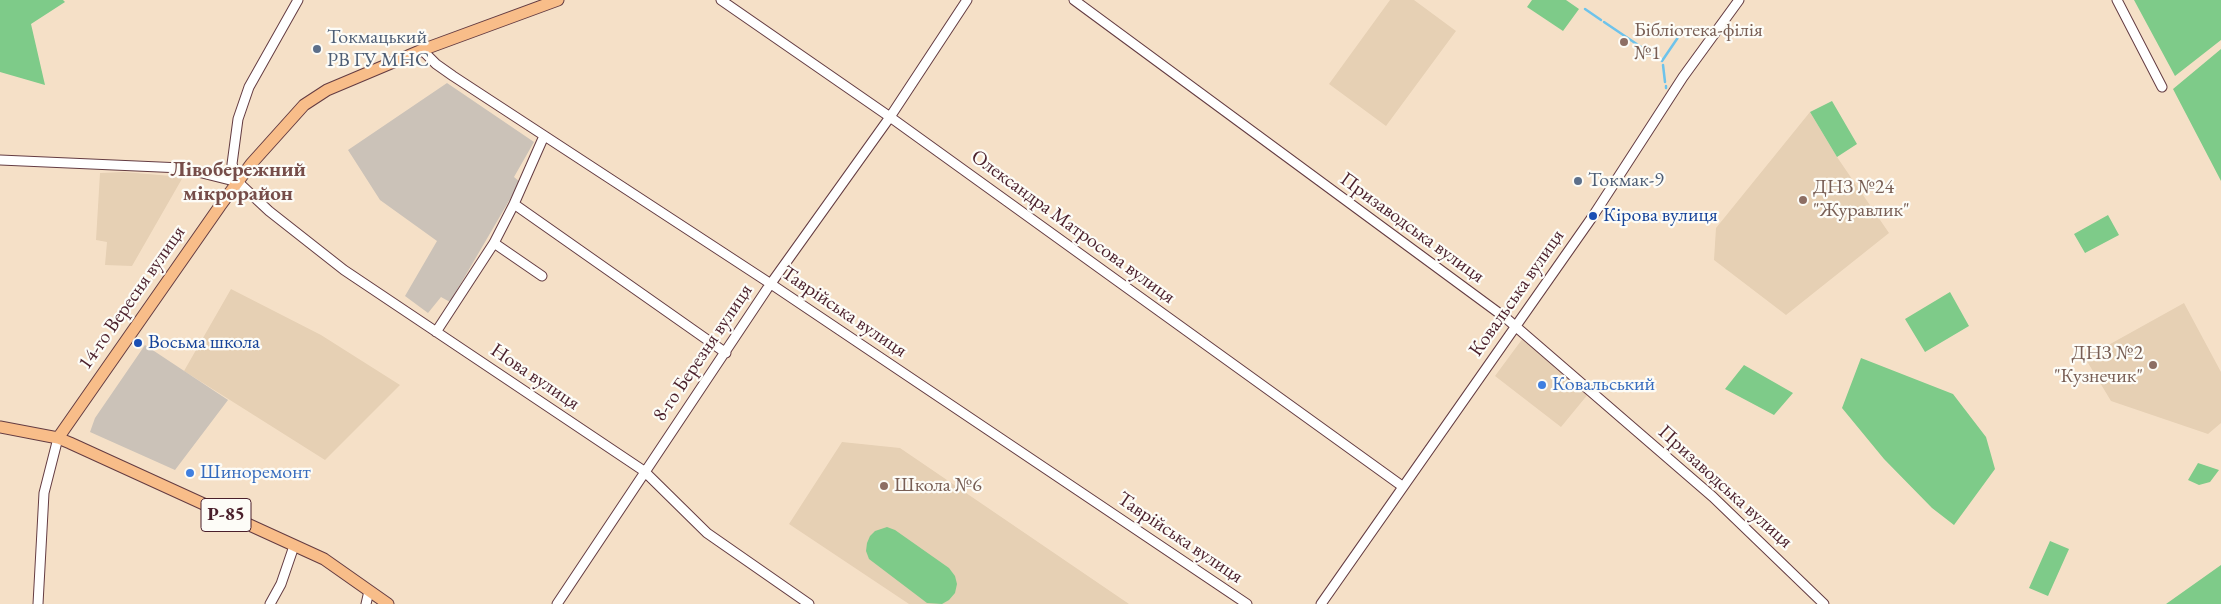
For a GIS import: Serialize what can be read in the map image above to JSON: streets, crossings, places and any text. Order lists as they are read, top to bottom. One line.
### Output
{"streets":{"main road":["14-го Вересня вулиця","Р-85"],"street":["Олександра Матросова вулиця","Призаводська вулиця","Ковальська вулиця","Таврійська вулиця","8-го Березня вулиця","Нова вулиця"]},"crossings":[["Олександра Матросова вулиця","Ковальська вулиця"],["Олександра Матросова вулиця","8-го Березня вулиця"],["Призаводська вулиця","Ковальська вулиця"],["14-го Вересня вулиця","Таврійська вулиця"],["14-го Вересня вулиця","Нова вулиця"],["14-го Вересня вулиця","Р-85"],["Таврійська вулиця","8-го Березня вулиця"],["8-го Березня вулиця","Нова вулиця"]],"districts":["Лівобережний мікрорайон"],"places":["Бібліотека-філія №1","Токмацький РВ ГУ МНС","Токмак-9","ДНЗ №24 \"Журавлик\"","Кірова вулиця","Восьма школа","ДНЗ №2 \"Кузнечик\"","Ковальський","Шиноремонт","Школа №6"]}
